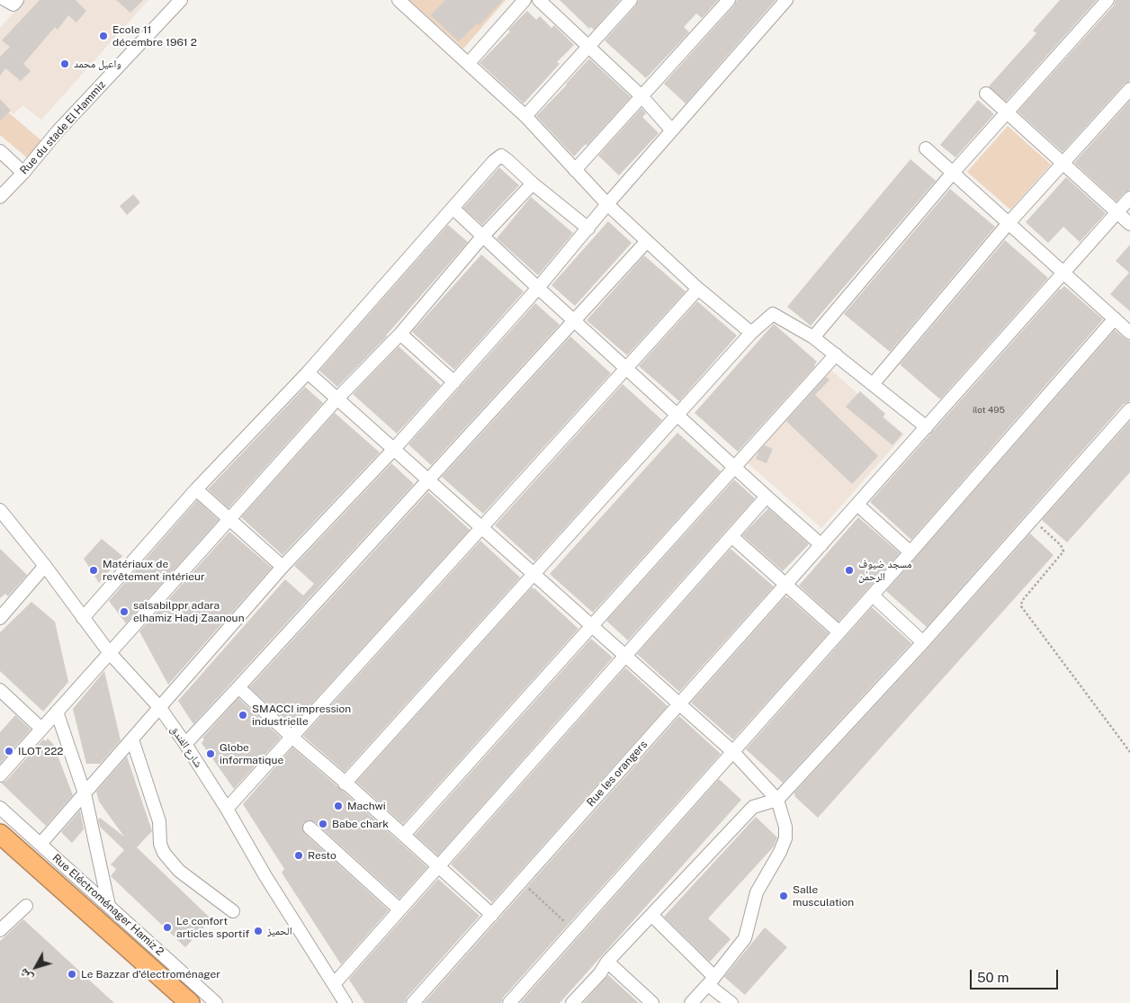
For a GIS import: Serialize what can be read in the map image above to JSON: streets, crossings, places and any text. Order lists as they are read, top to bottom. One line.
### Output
{"streets":{"street":["Rue du stade El Hammiz","شارع الفندق","Rue les orangers","Rue Eléctroménager Hamiz 2"]},"places":["Ecole 11 décembre 1961 2","واعيل محمد","Matériaux de revêtement intérieur","مسجد ضيوف الرحمٰن","salsabilppr adara elhamiz Hadj Zaanoun","SMACCI impression industrielle","ILOT 222","Globe informatique","Machwi","Babe chark","Resto","Salle musculation","Le confort articles sportif","الحميز","Le Bazzar d'électroménager"],"house_numbers":["ilot 495"],"scale_bar":"50 m","north":"bottom left"}
